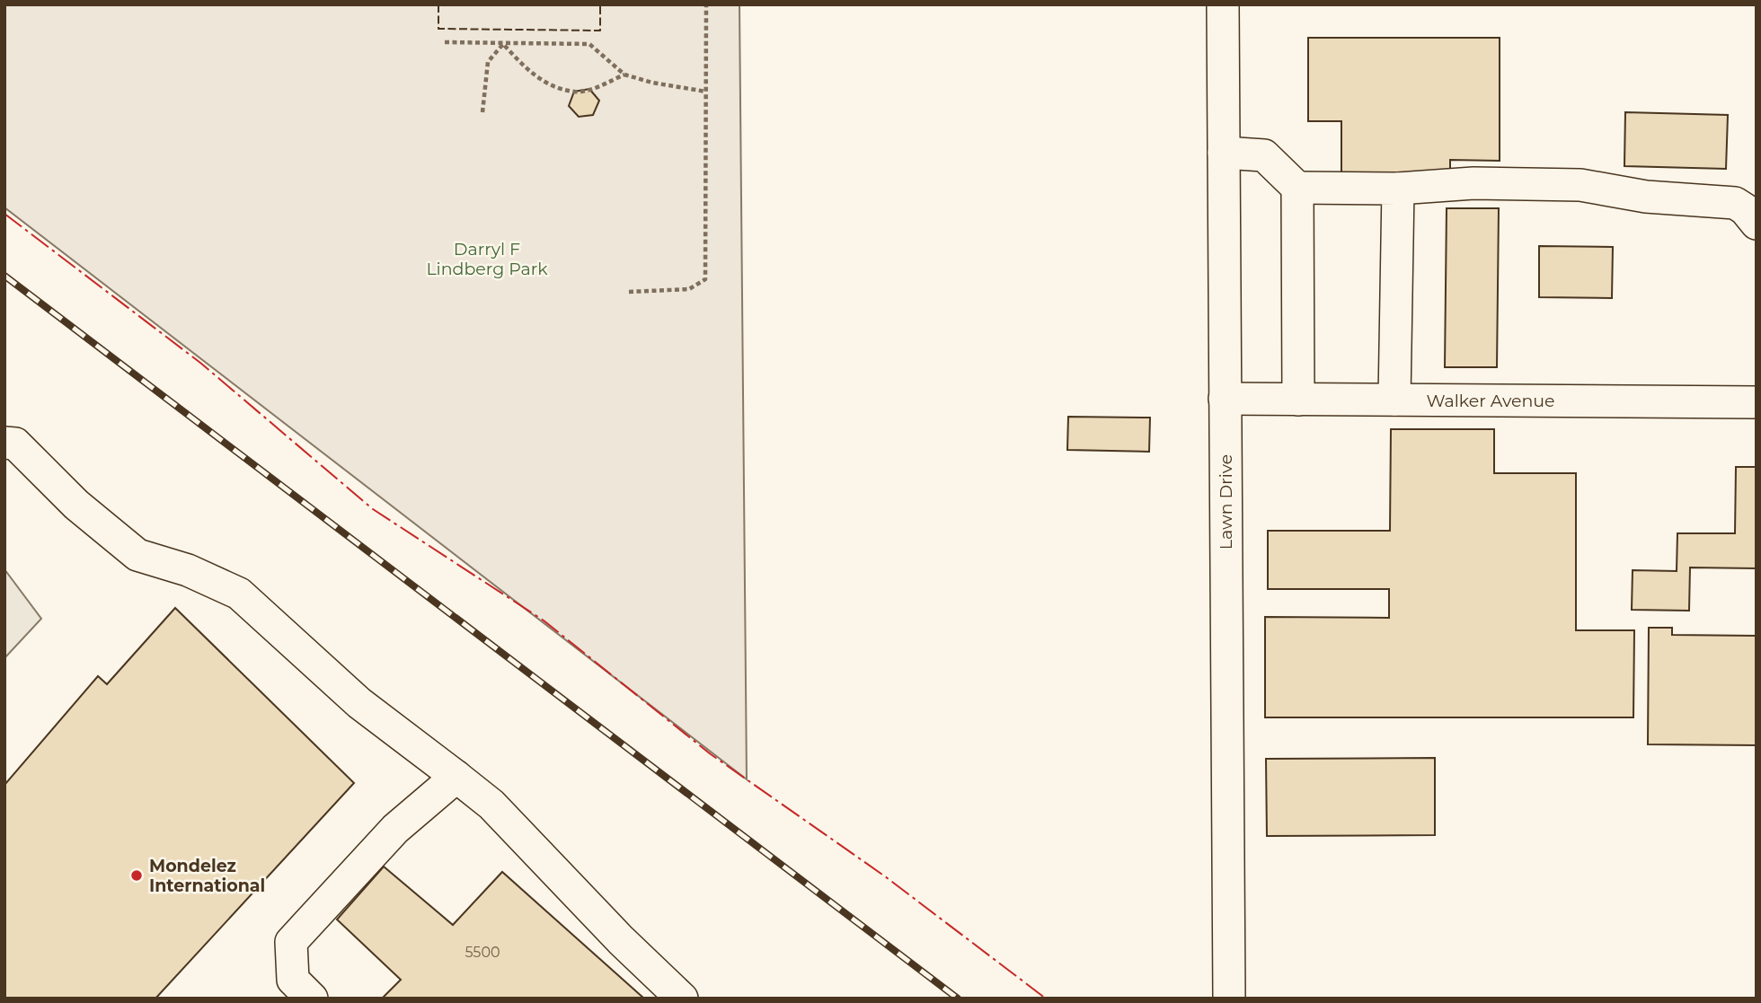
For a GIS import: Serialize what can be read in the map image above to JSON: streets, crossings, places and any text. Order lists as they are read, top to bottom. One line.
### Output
{"streets":{"street":["Walker Avenue","Lawn Drive"]},"crossings":[["Walker Avenue","Lawn Drive"]],"parks":["Darryl F Lindberg Park"],"places":["Mondelez International"],"house_numbers":["5500"]}
